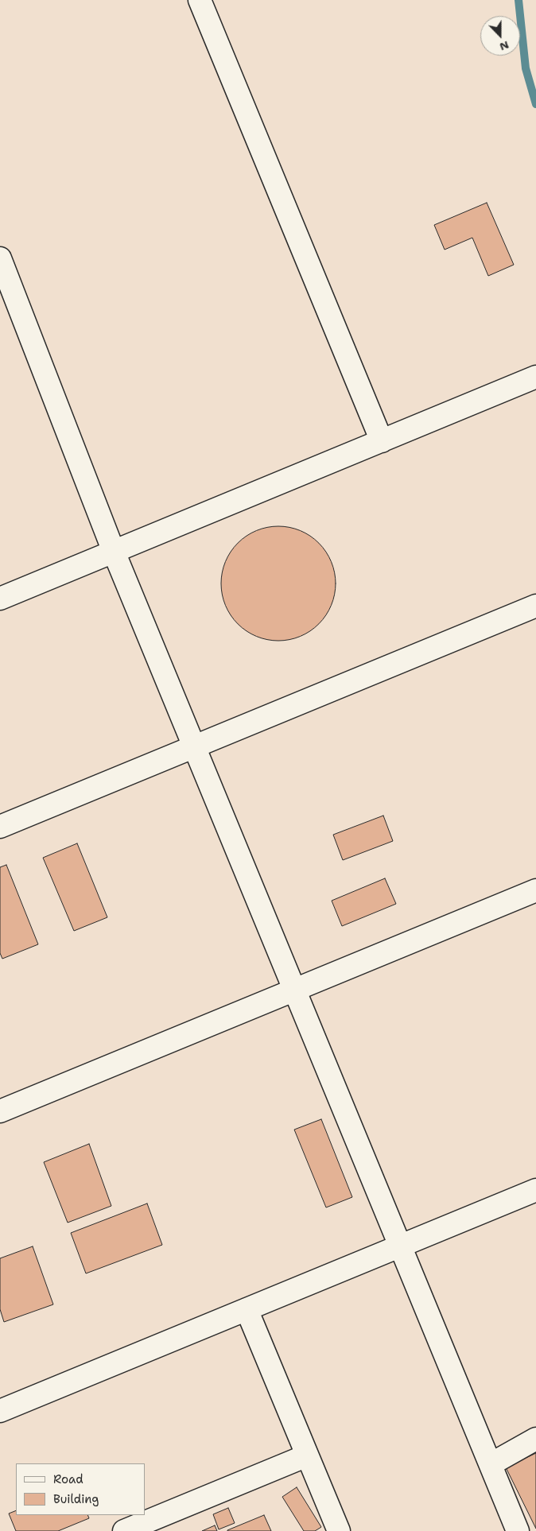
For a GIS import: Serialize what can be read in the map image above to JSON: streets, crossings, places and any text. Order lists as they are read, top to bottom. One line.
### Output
{"legend":["Road","Building"],"north":"bottom"}
